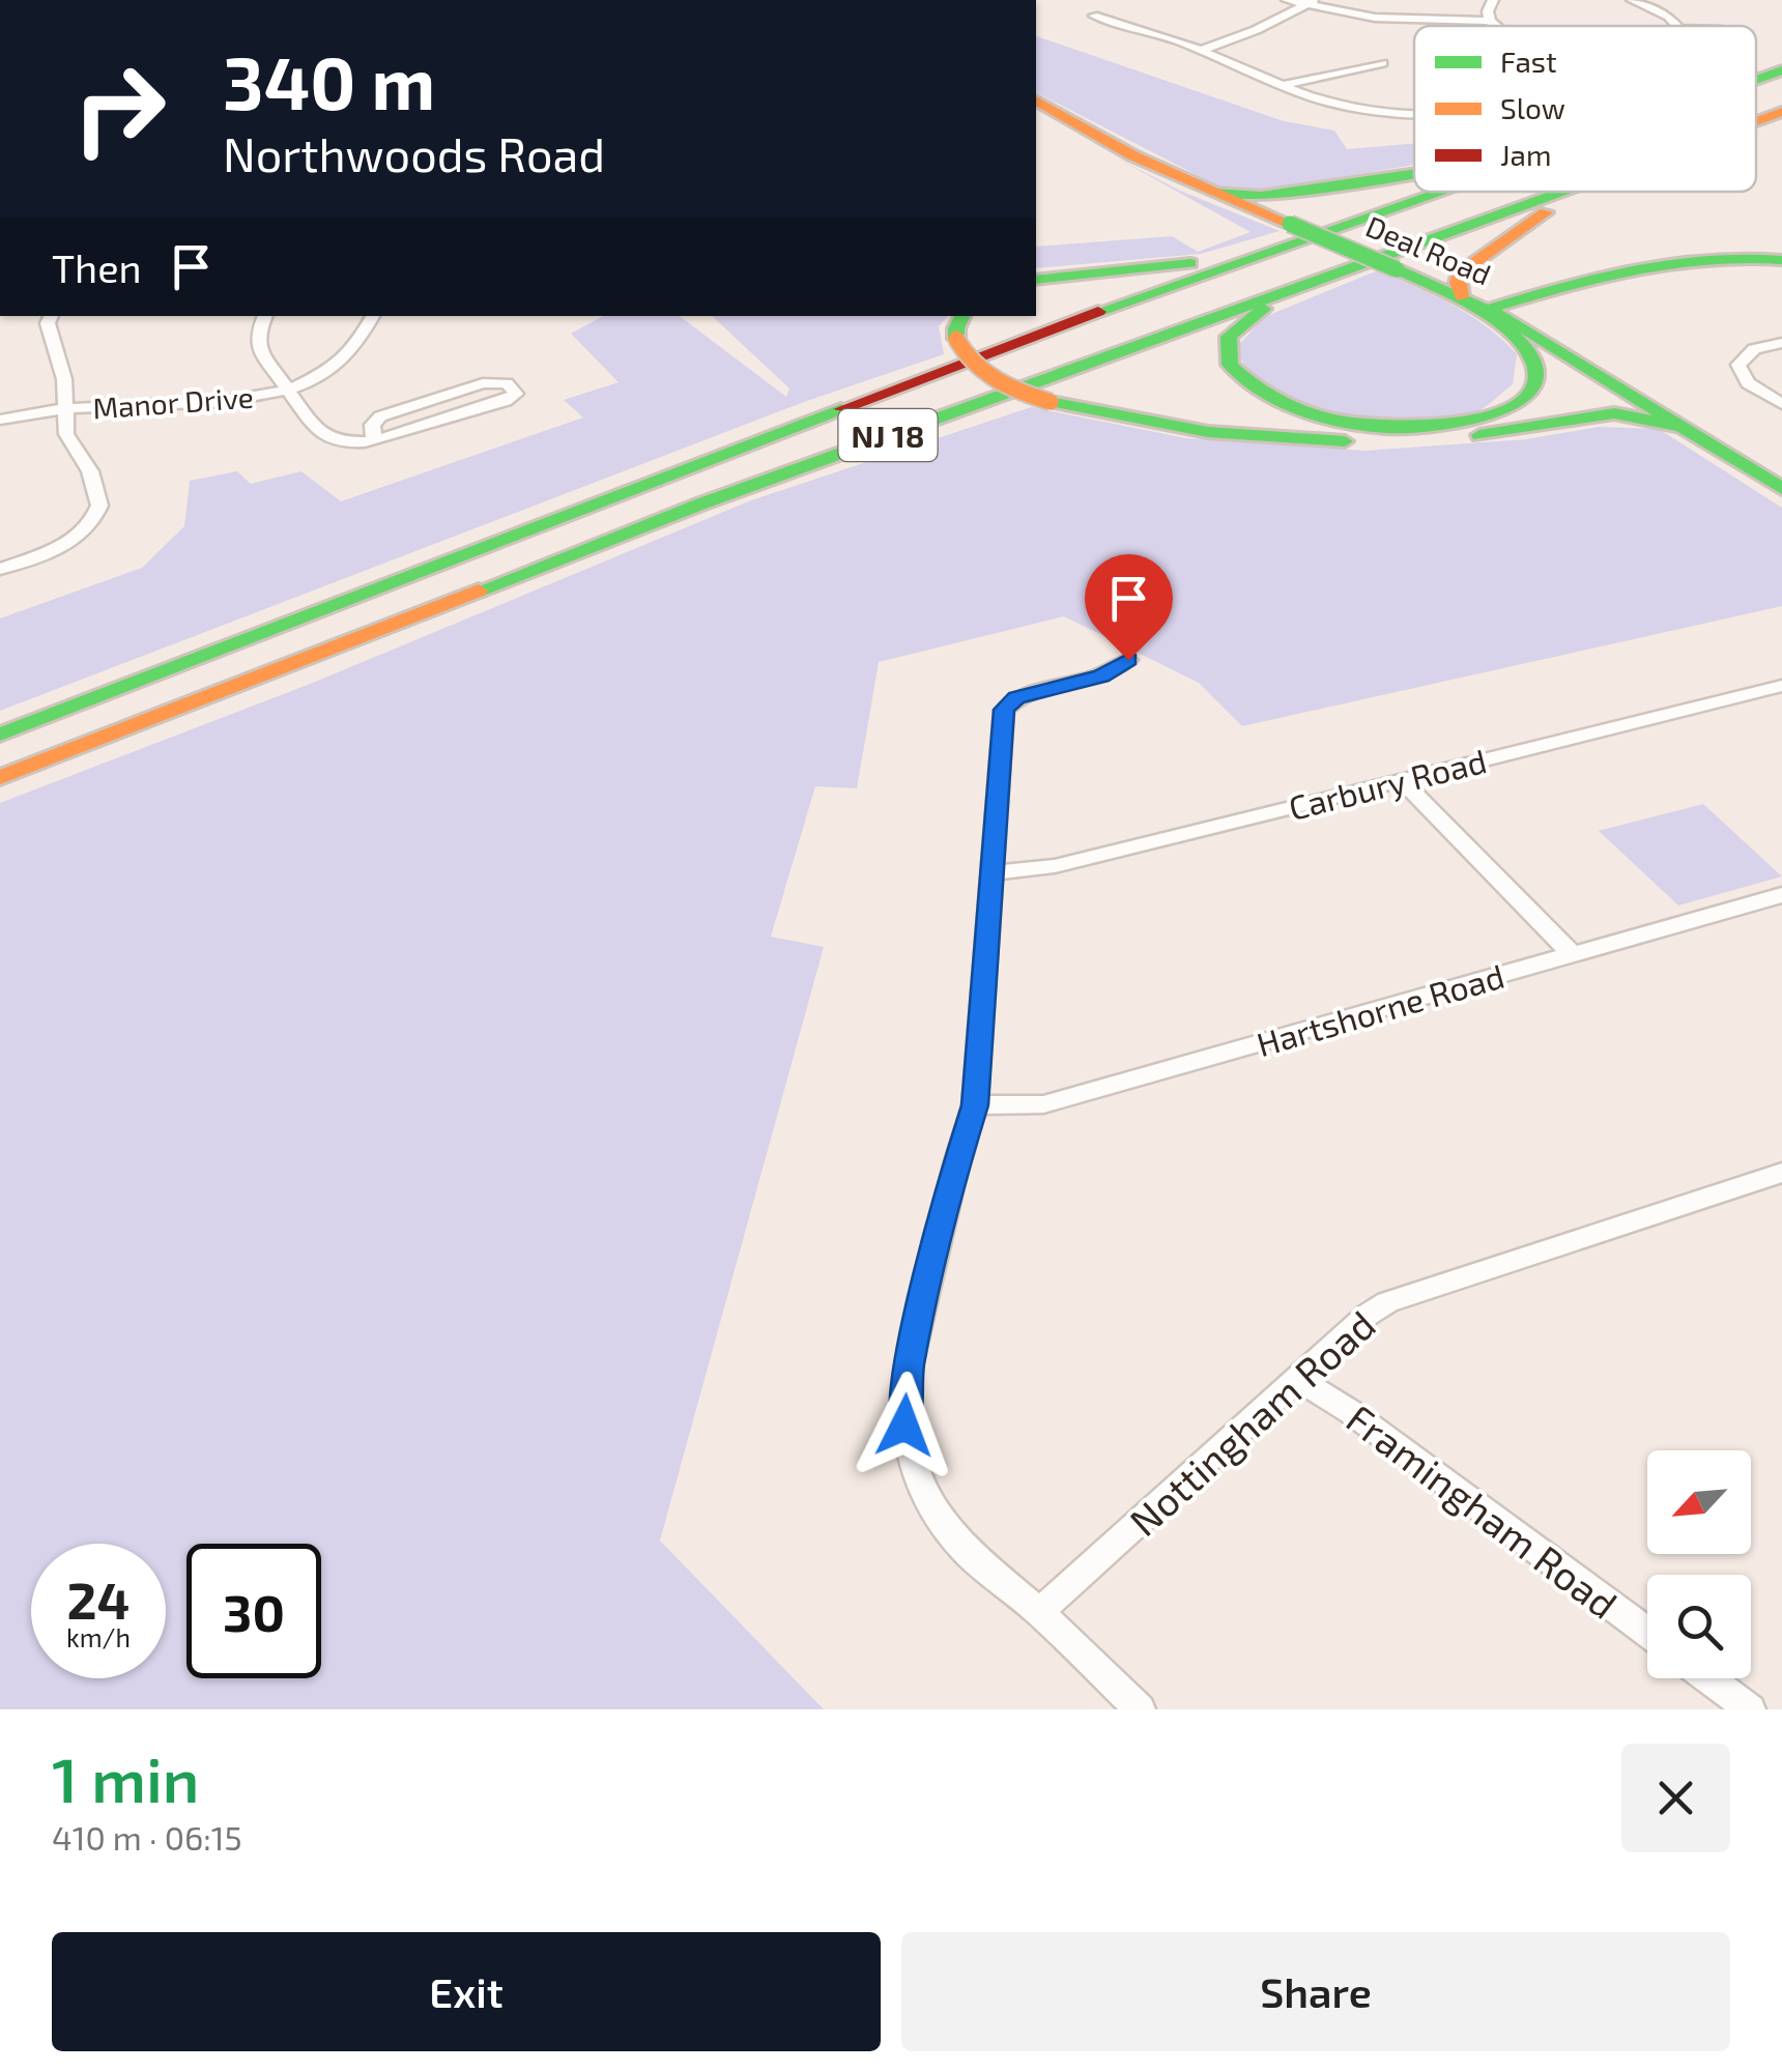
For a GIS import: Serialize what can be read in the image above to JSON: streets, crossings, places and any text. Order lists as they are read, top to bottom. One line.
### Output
{"streets":{"main road":["Deal Road","NJ 18"],"street":["Manor Drive","Carbury Road","Hartshorne Road","Nottingham Road","Framingham Road"]},"crossings":[["Deal Road","NJ 18"],["Nottingham Road","Framingham Road"]],"legend":["Fast","Slow","Jam"],"north":"bottom left","page":{"turn":["340 m","Northwoods Road"],"then":"Then","speed":"24 km/h","limit":"30","heading":["1 min","410 m · 06:15"],"buttons":["Exit","Share"]}}
